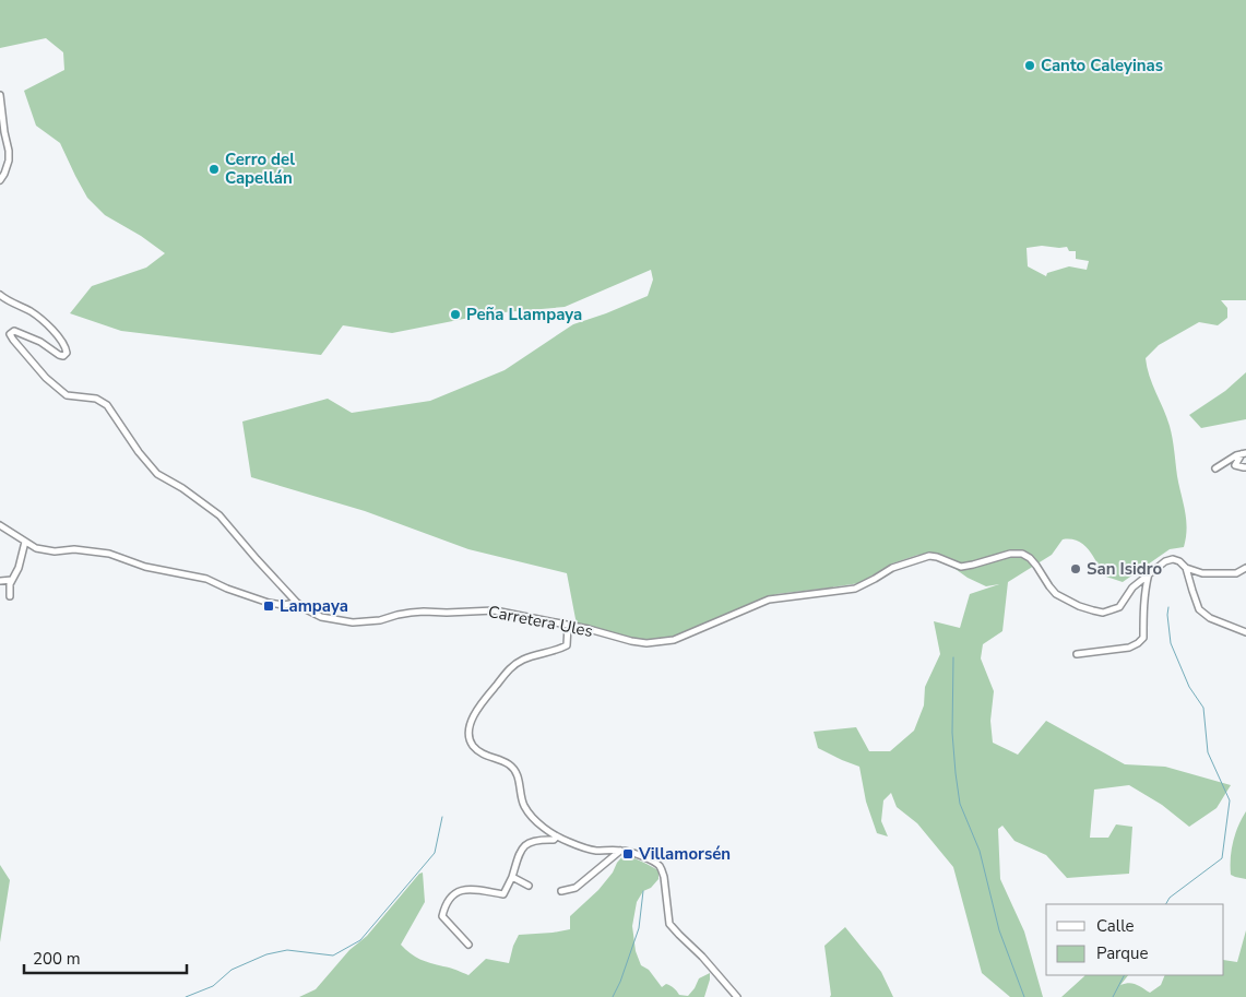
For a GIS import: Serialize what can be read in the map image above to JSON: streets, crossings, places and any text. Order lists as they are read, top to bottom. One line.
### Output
{"streets":{"street":["Carretera Ules"]},"places":{"other":["Canto Caleyinas","Cerro del Capellán","Peña Llampaya","San Isidro"],"transit":["Lampaya","Villamorsén"]},"legend":["Calle","Parque"],"scale_bar":"200 m"}
